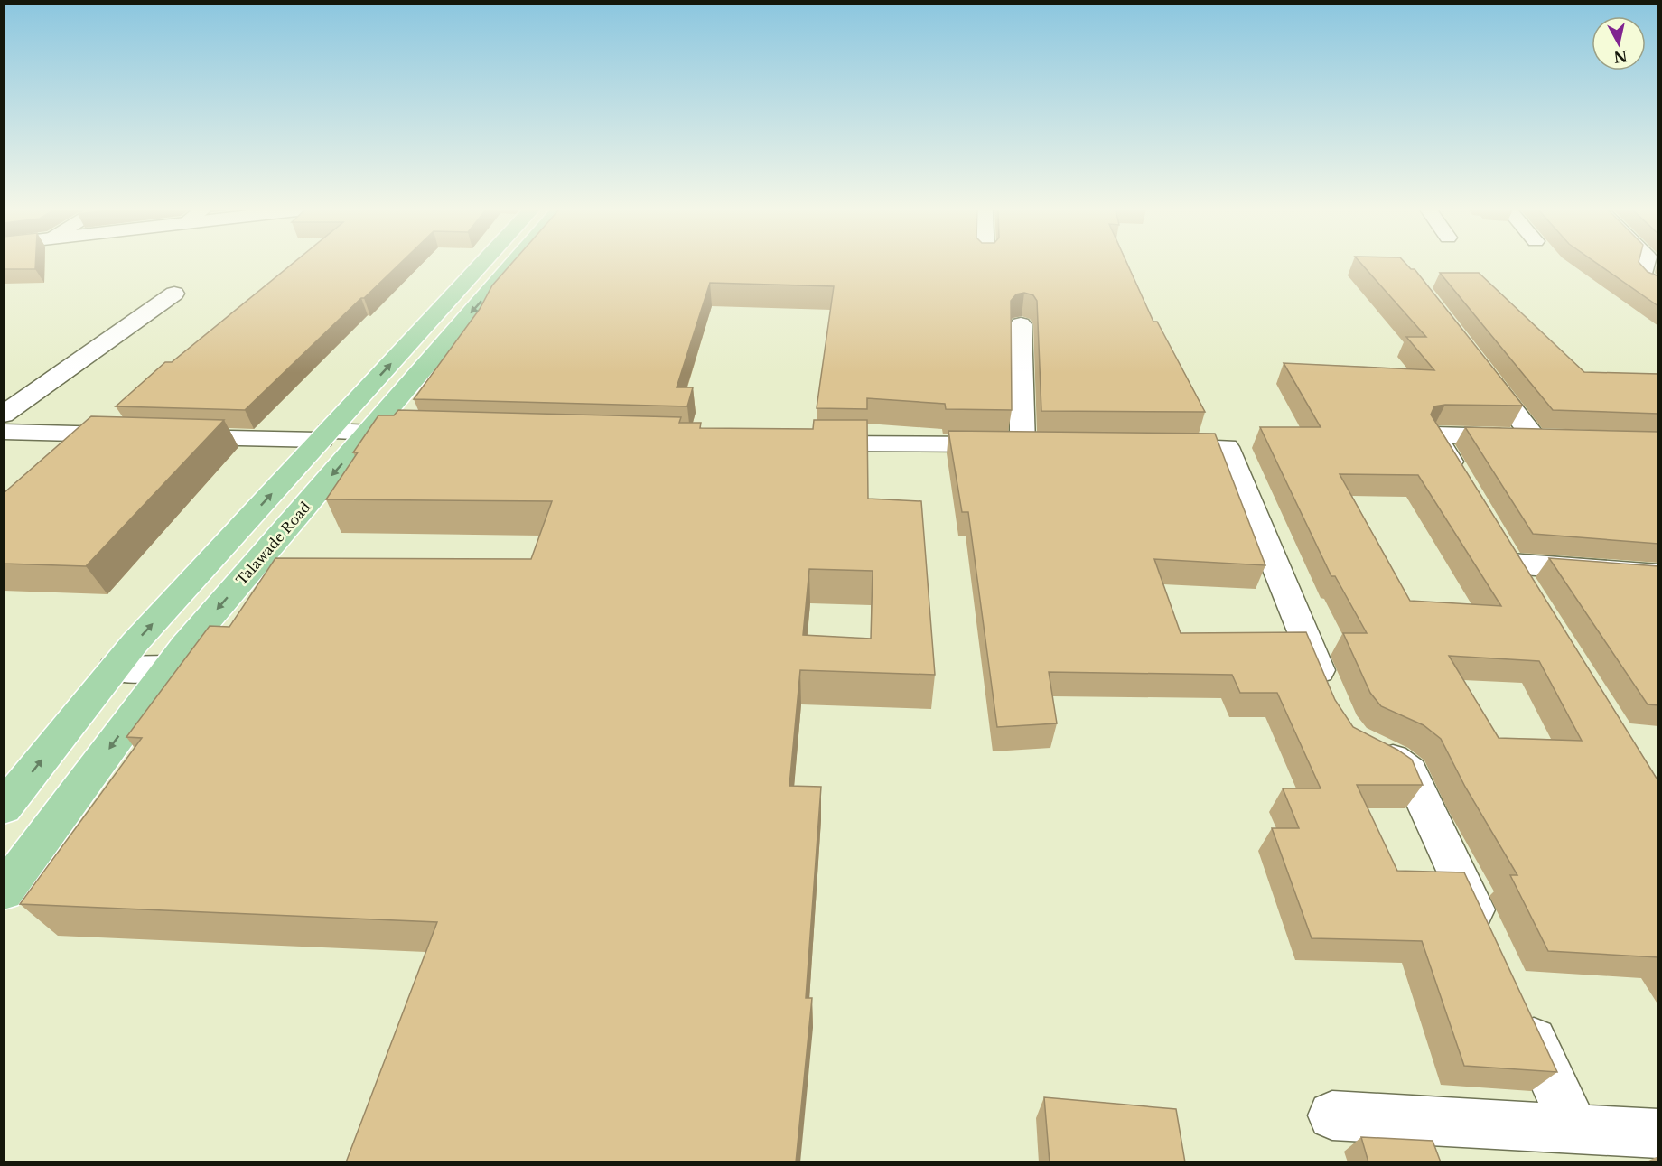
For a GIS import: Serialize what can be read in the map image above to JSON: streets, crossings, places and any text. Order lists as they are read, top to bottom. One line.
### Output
{"streets":{"main road":["Talawade Road"]},"north":"bottom"}
